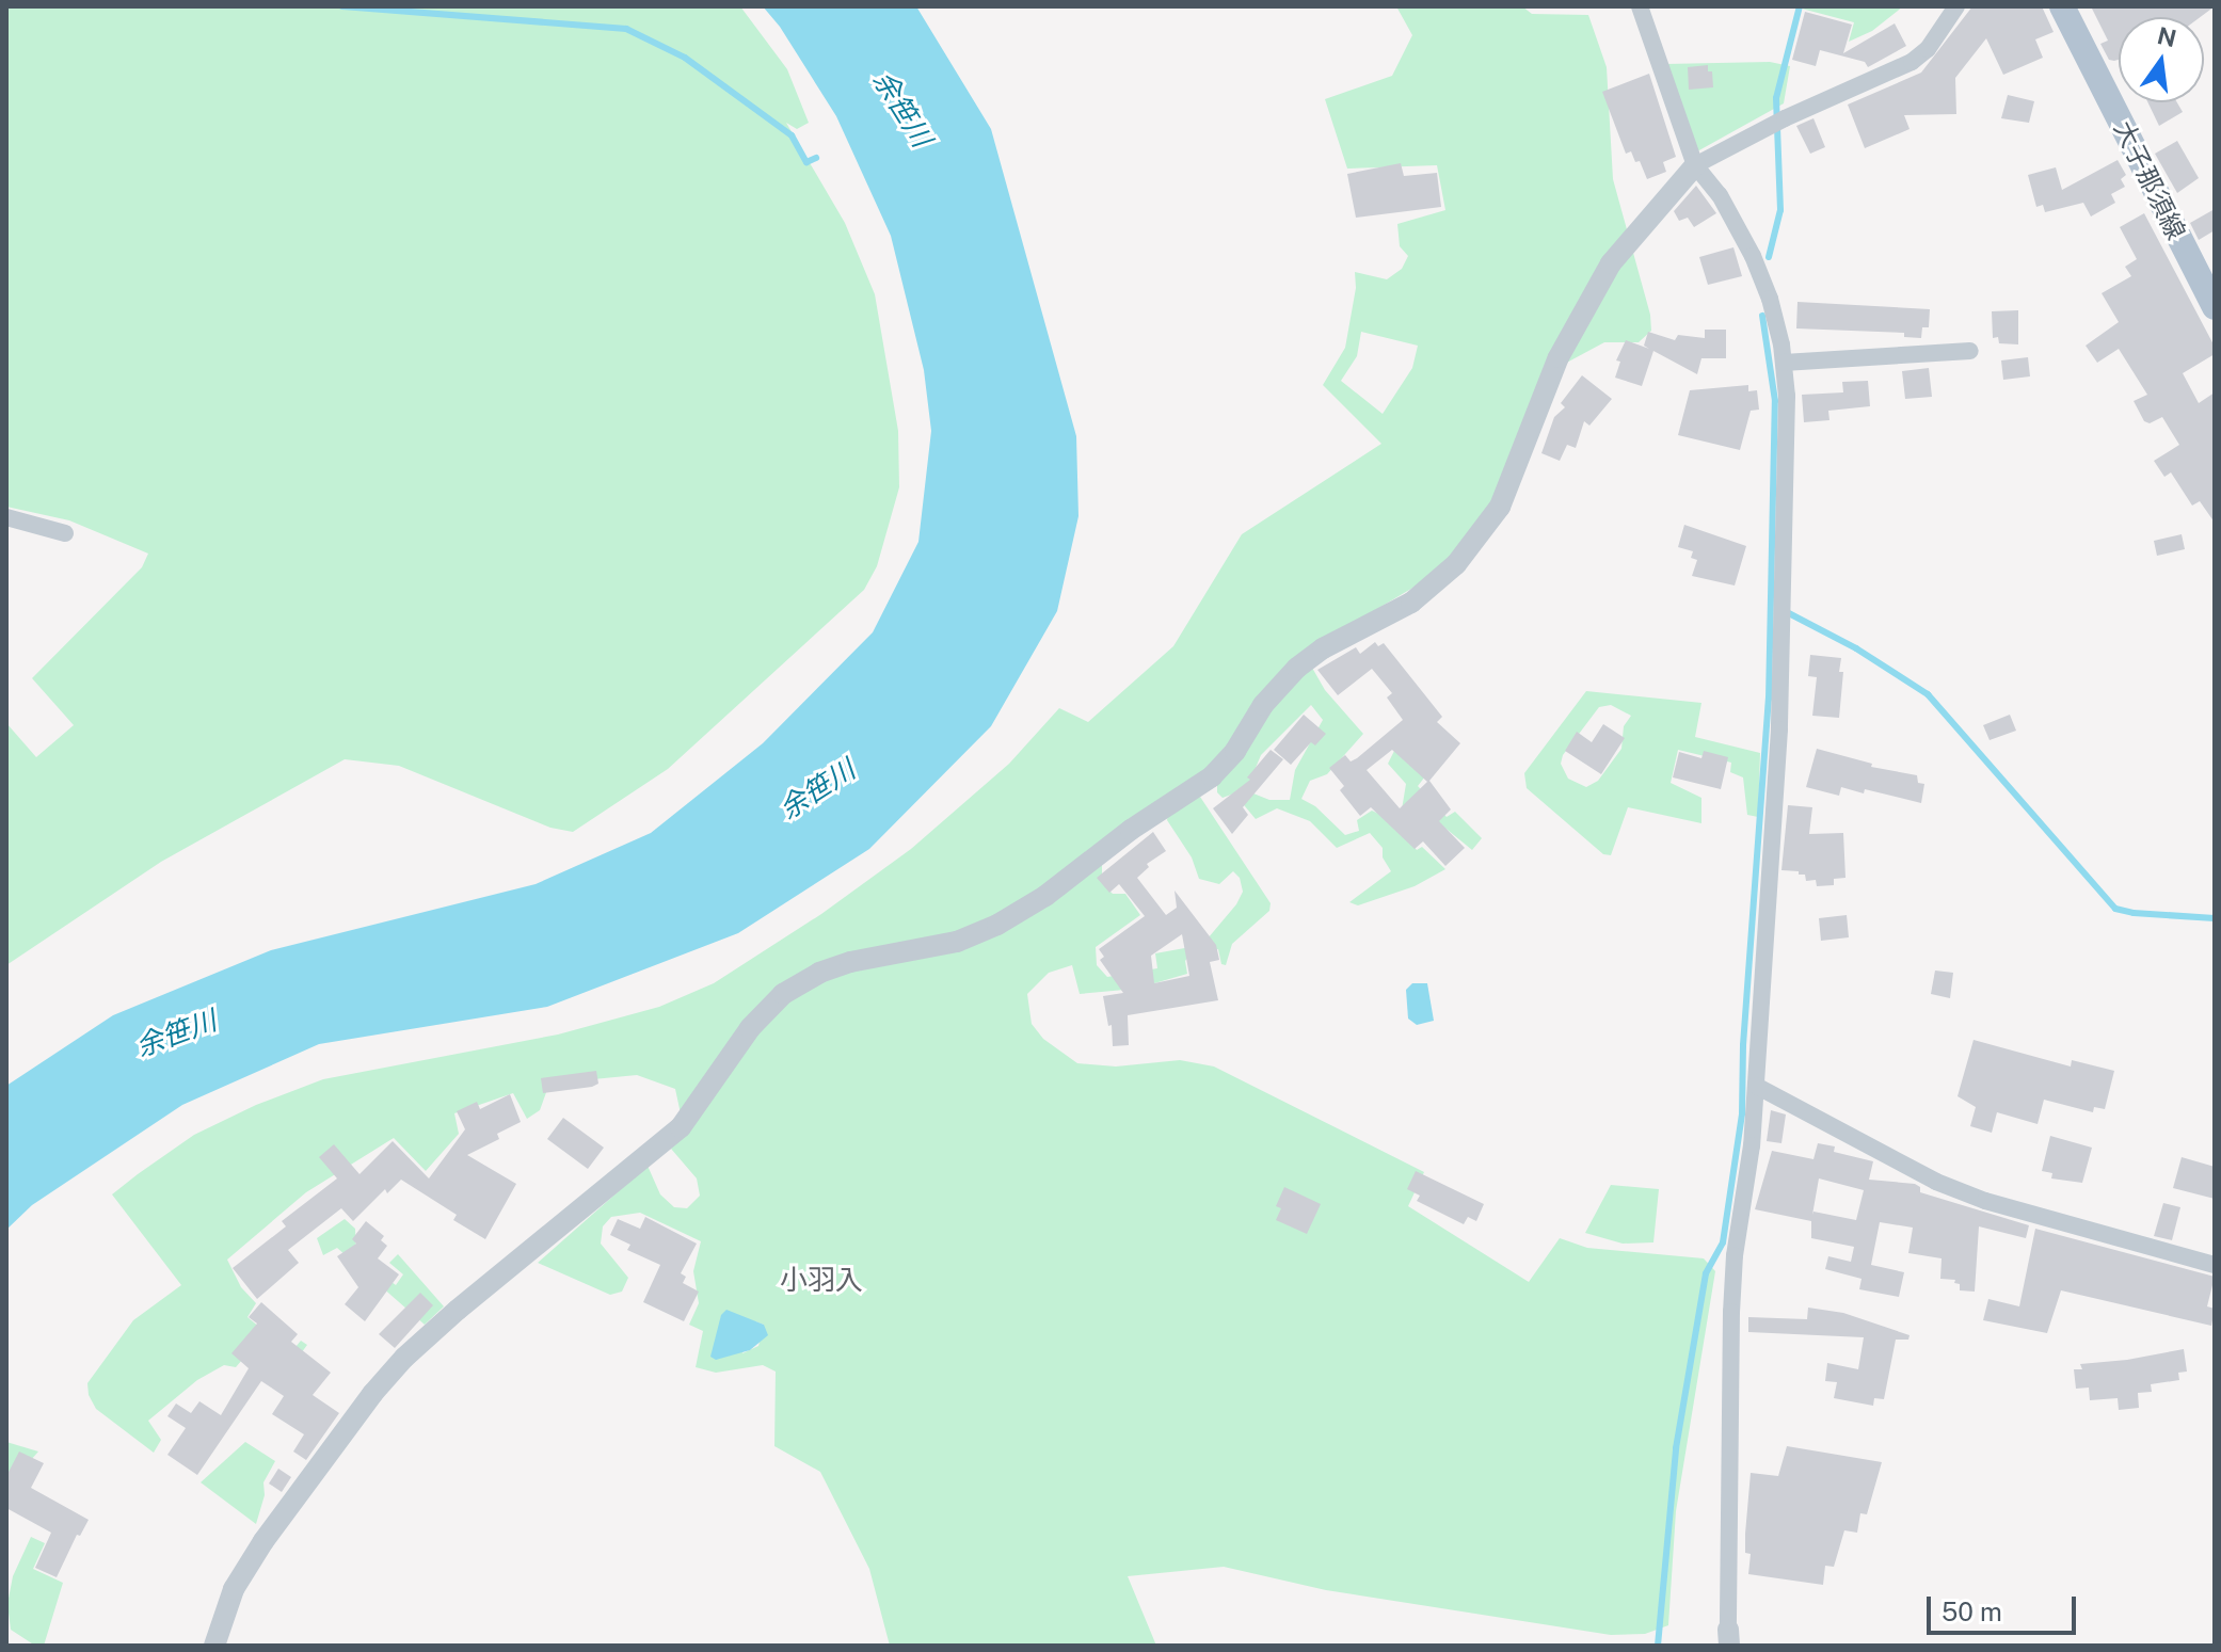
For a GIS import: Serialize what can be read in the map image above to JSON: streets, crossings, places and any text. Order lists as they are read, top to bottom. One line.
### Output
{"streets":{"main road":["大子那須線"]},"districts":["小羽入"],"water":["余笹川"],"scale_bar":"50 m","north":"top"}
